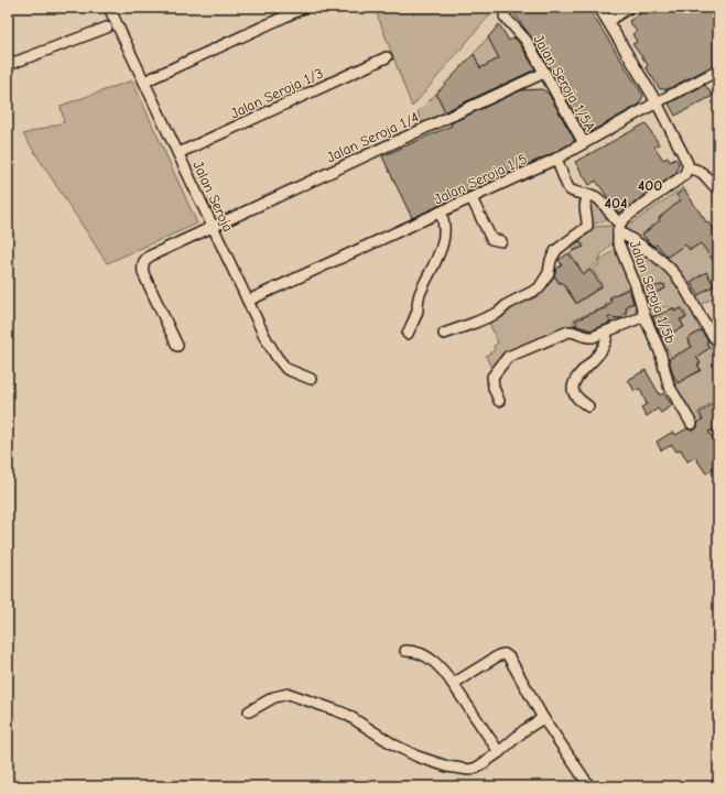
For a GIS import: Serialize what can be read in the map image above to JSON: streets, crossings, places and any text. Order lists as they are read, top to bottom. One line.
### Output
{"streets":{"street":["Jalan Seroja 1/5A","Jalan Seroja 1/3","Jalan Seroja 1/4","Jalan Seroja 1/5","Jalan Seroja","Jalan Seroja 1/5b"]},"crossings":[["Jalan Seroja 1/5A","Jalan Seroja 1/4"],["Jalan Seroja 1/5A","Jalan Seroja 1/5"],["Jalan Seroja 1/3","Jalan Seroja"],["Jalan Seroja 1/4","Jalan Seroja"],["Jalan Seroja 1/5","Jalan Seroja"]],"districts":["400","404"]}
